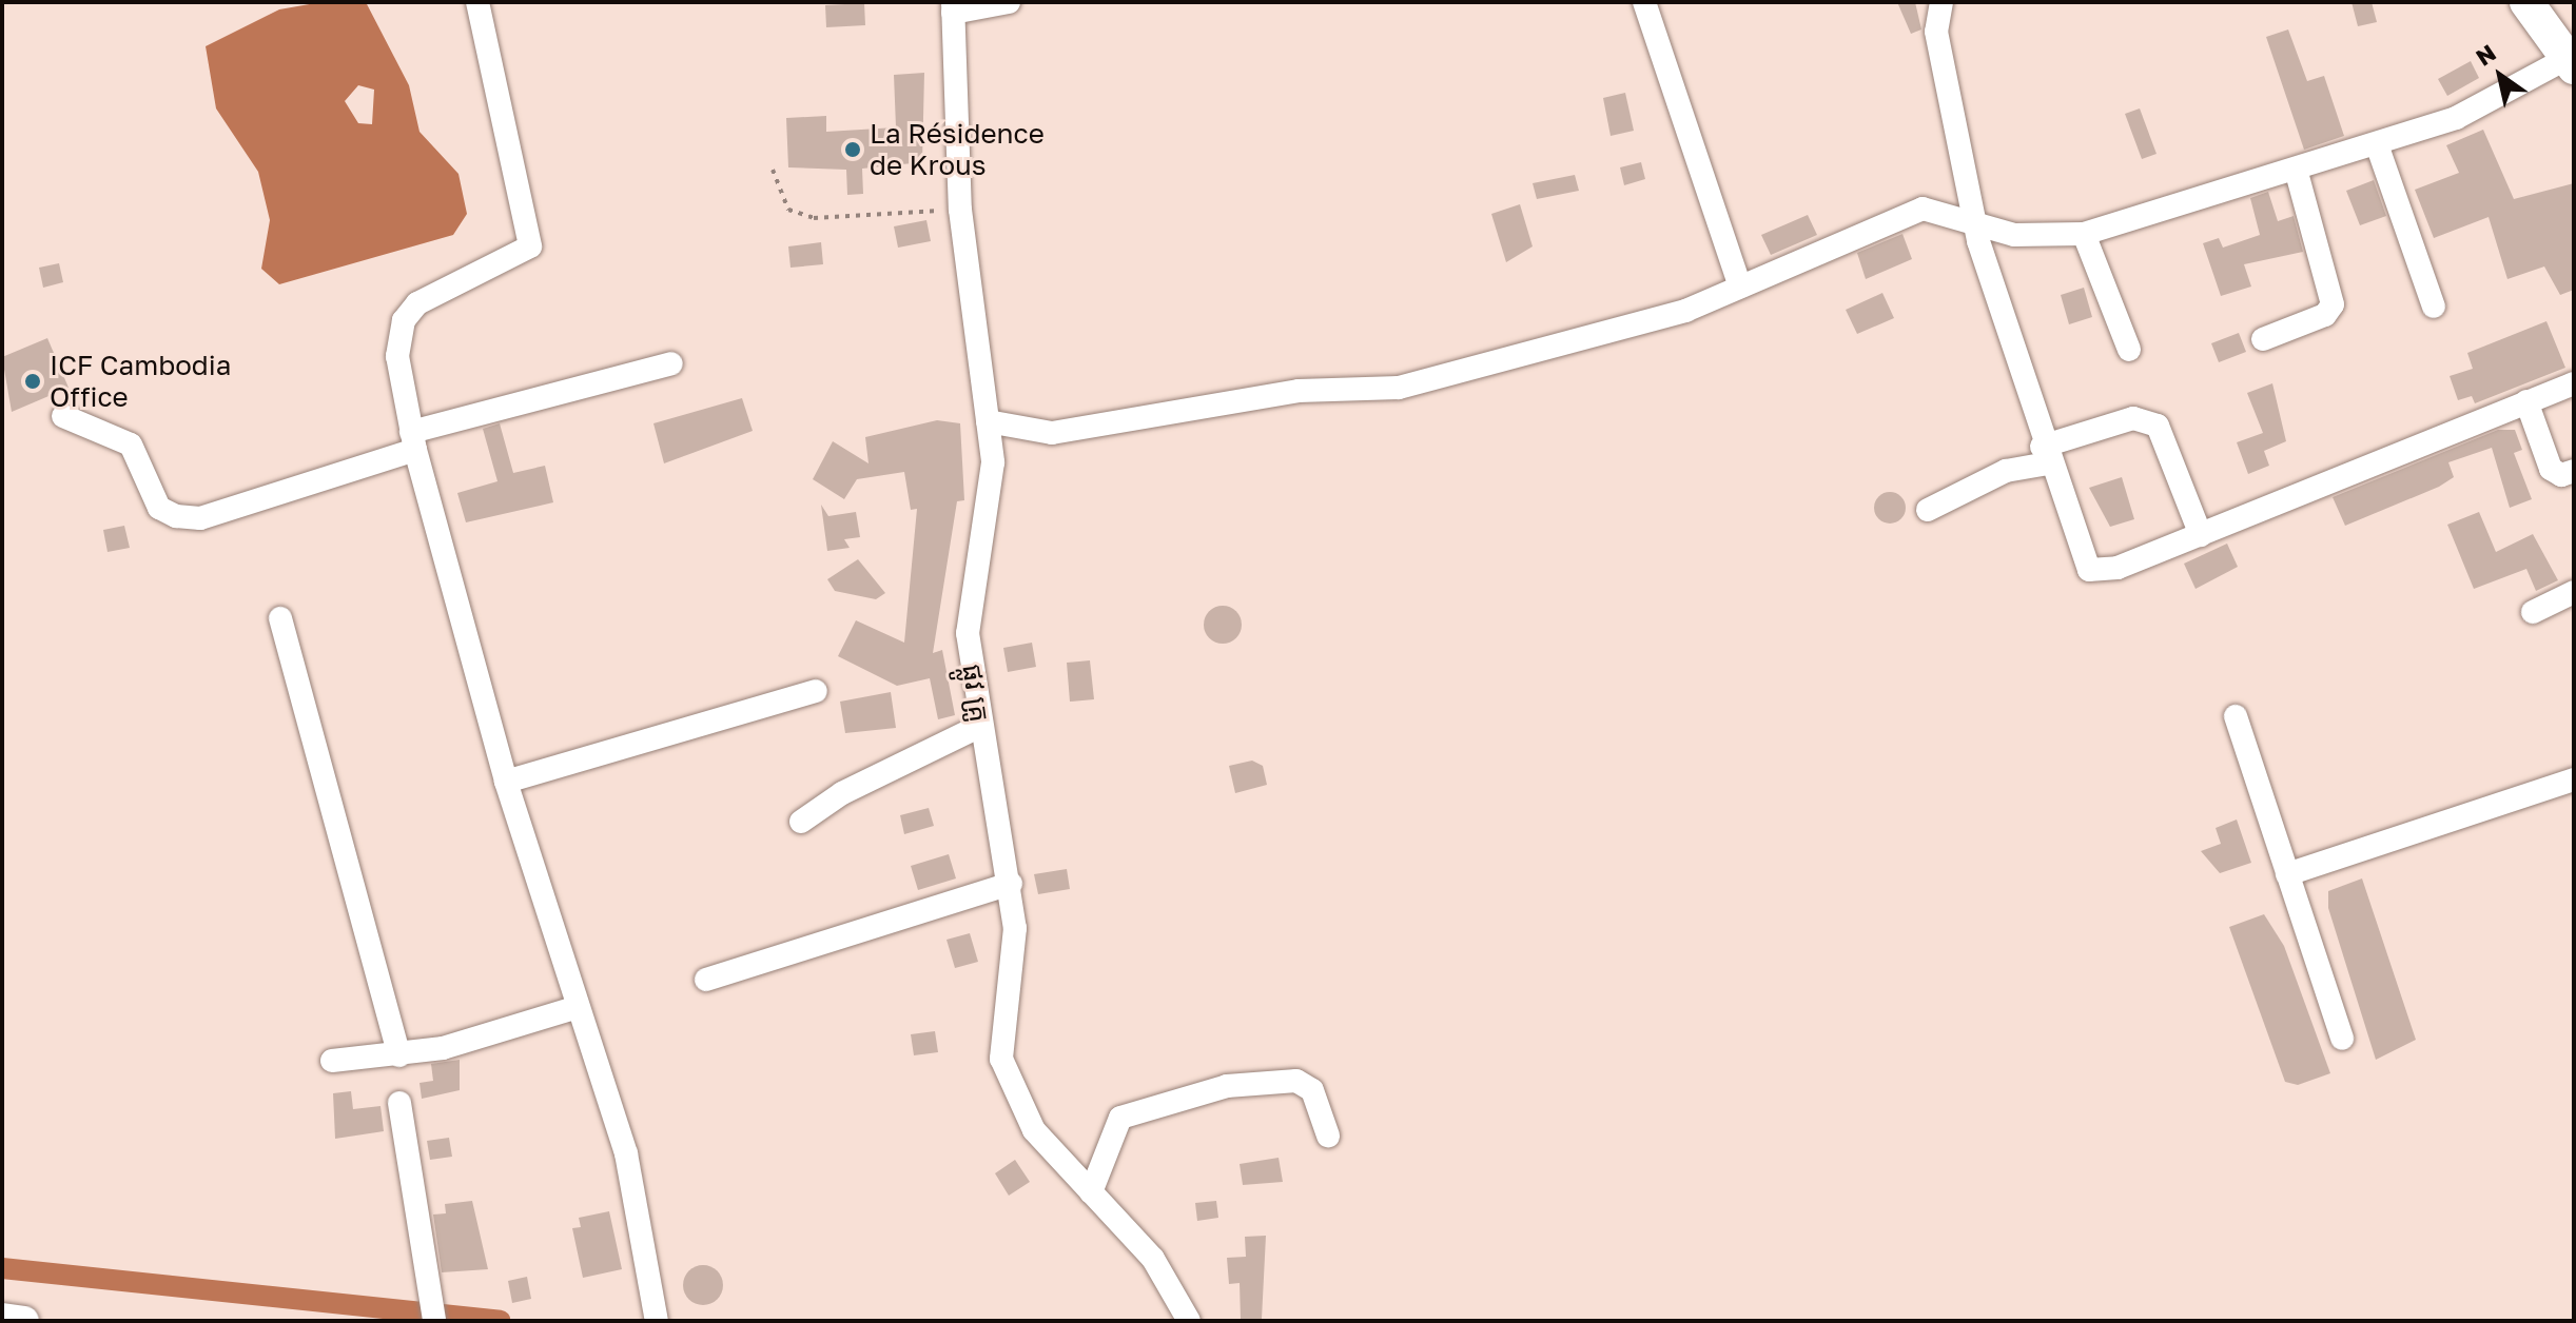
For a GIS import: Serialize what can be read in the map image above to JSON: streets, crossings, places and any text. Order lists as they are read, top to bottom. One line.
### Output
{"streets":{"street":["ផ្លូវ គ្រូ"]},"places":["La Résidence de Krous","ICF Cambodia Office"],"north":"top left"}
